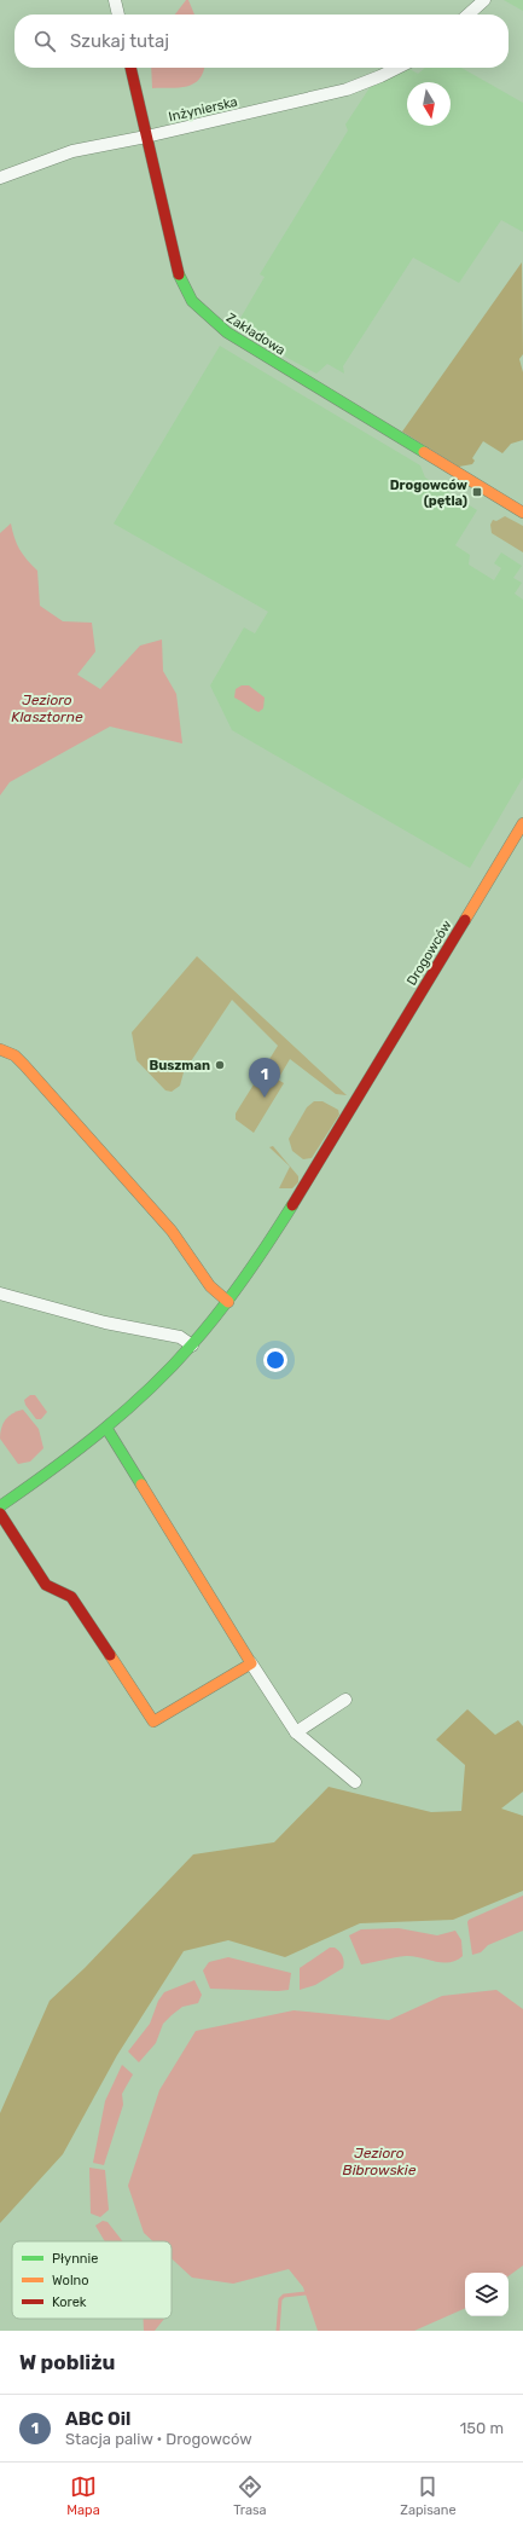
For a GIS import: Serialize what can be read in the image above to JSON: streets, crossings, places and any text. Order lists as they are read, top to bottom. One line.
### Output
{"streets":{"street":["Inżynierska","Zakładowa","Drogowców"]},"crossings":[["Inżynierska","Zakładowa"]],"water":["Jezioro Klasztorne","Jezioro Bibrowskie"],"places":{"transit":["Drogowców (pętla)"],"other":["Buszman"]},"legend":["Płynnie","Wolno","Korek"],"north":"bottom","page":{"search":"Szukaj tutaj","pins":"1","heading":"W pobliżu","list":[{"mark":"1","name":"ABC Oil","note":"Stacja paliw · Drogowców","value":"150 m"}],"nav":["Mapa","Trasa","Zapisane"]}}
